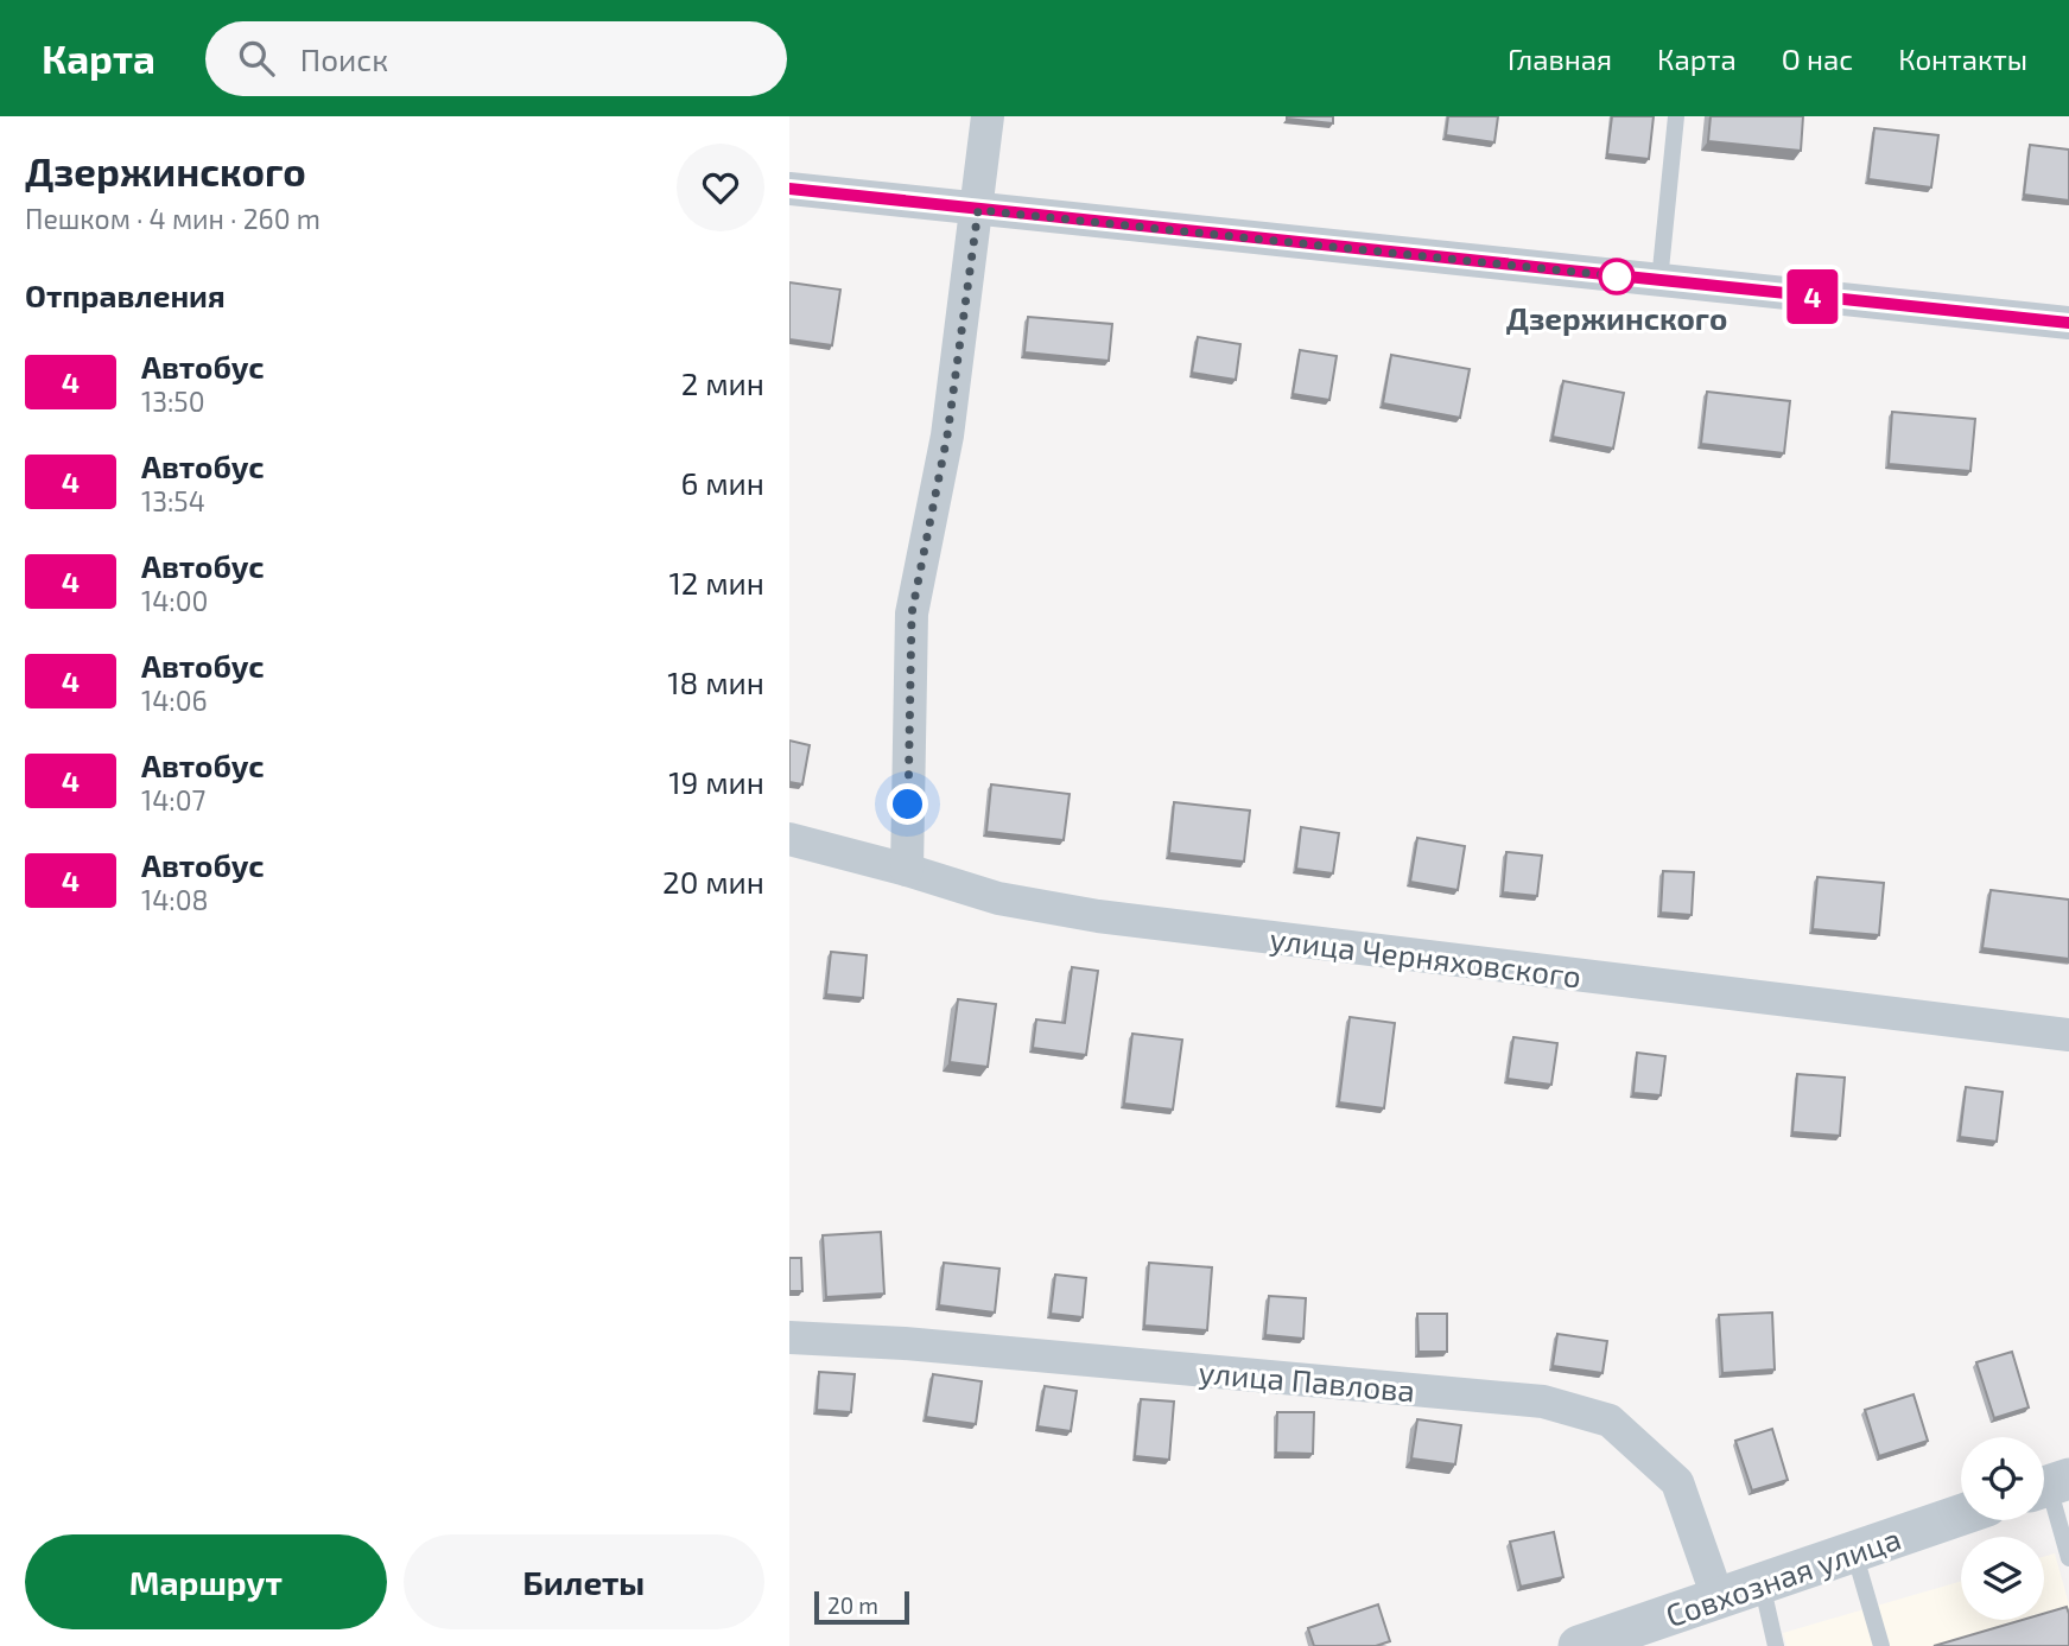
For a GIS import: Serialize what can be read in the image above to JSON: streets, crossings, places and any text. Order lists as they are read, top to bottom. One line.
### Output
{"streets":{"street":["улица Черняховского","улица Павлова","Совхозная улица"]},"crossings":[["улица Павлова","Совхозная улица"]],"places":["Дзержинского"],"lines":["bus line 4"],"scale_bar":"20 m","page":{"header":"Карта","search":"Поиск","nav":["Главная","Карта","О нас","Контакты"],"heading":[["Дзержинского","Пешком · 4 мин · 260 m"],"Отправления"],"on_map":"4","list":[{"mark":"4","name":"Автобус","note":"13:50","value":"2 мин"},{"mark":"4","name":"Автобус","note":"13:54","value":"6 мин"},{"mark":"4","name":"Автобус","note":"14:00","value":"12 мин"},{"mark":"4","name":"Автобус","note":"14:06","value":"18 мин"},{"mark":"4","name":"Автобус","note":"14:07","value":"19 мин"},{"mark":"4","name":"Автобус","note":"14:08","value":"20 мин"}],"buttons":["Маршрут","Билеты"],"scale":"20 m"}}
